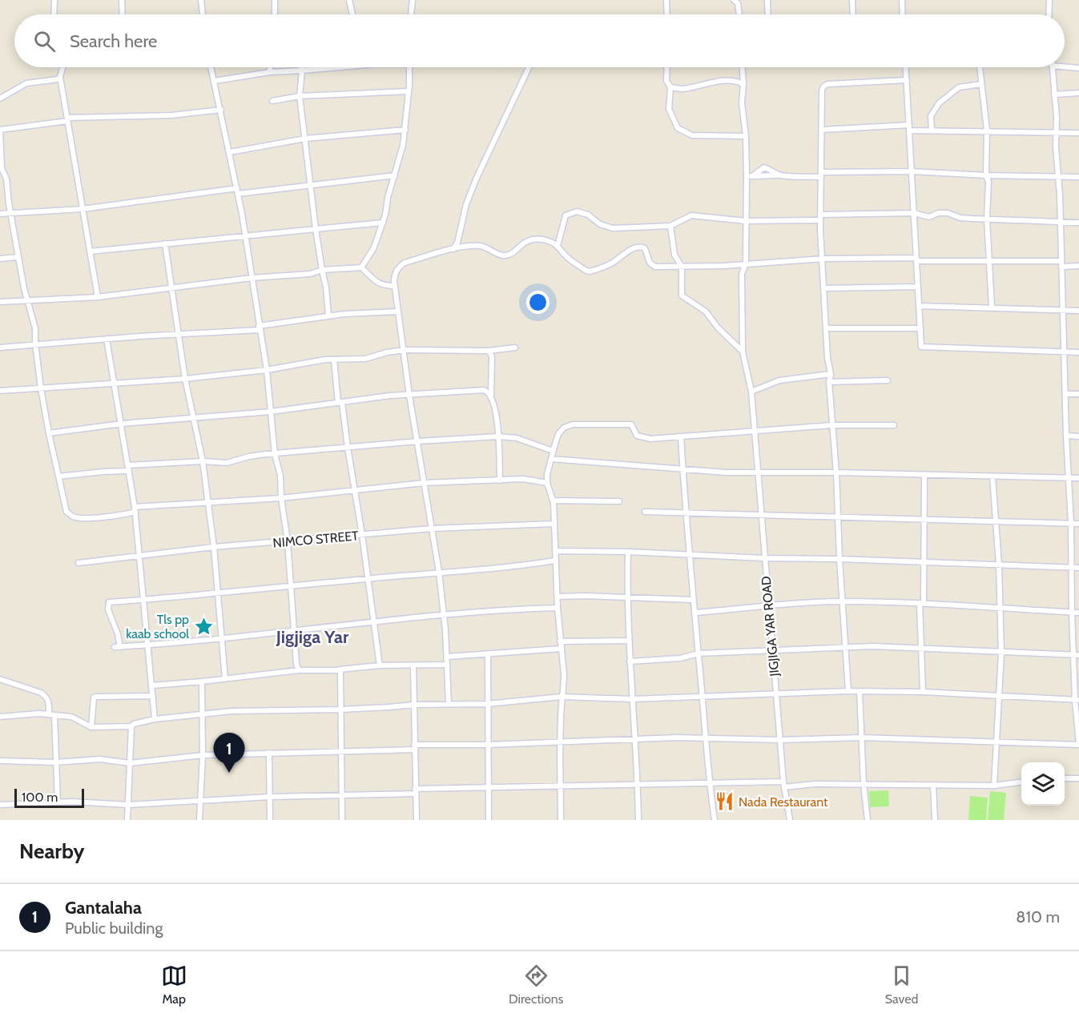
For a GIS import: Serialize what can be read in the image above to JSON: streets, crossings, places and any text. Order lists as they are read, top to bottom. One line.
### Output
{"streets":{"street":["NIMCO STREET","JIGJIGA YAR ROAD"]},"districts":["Jigjiga Yar"],"places":{"place":["Tls pp kaab school"],"restaurant":["Nada Restaurant"]},"scale_bar":"100 m","page":{"search":"Search here","pins":"1","scale":"100 m","heading":"Nearby","list":[{"mark":"1","name":"Gantalaha","note":"Public building","value":"810 m"}],"nav":["Map","Directions","Saved"]}}
